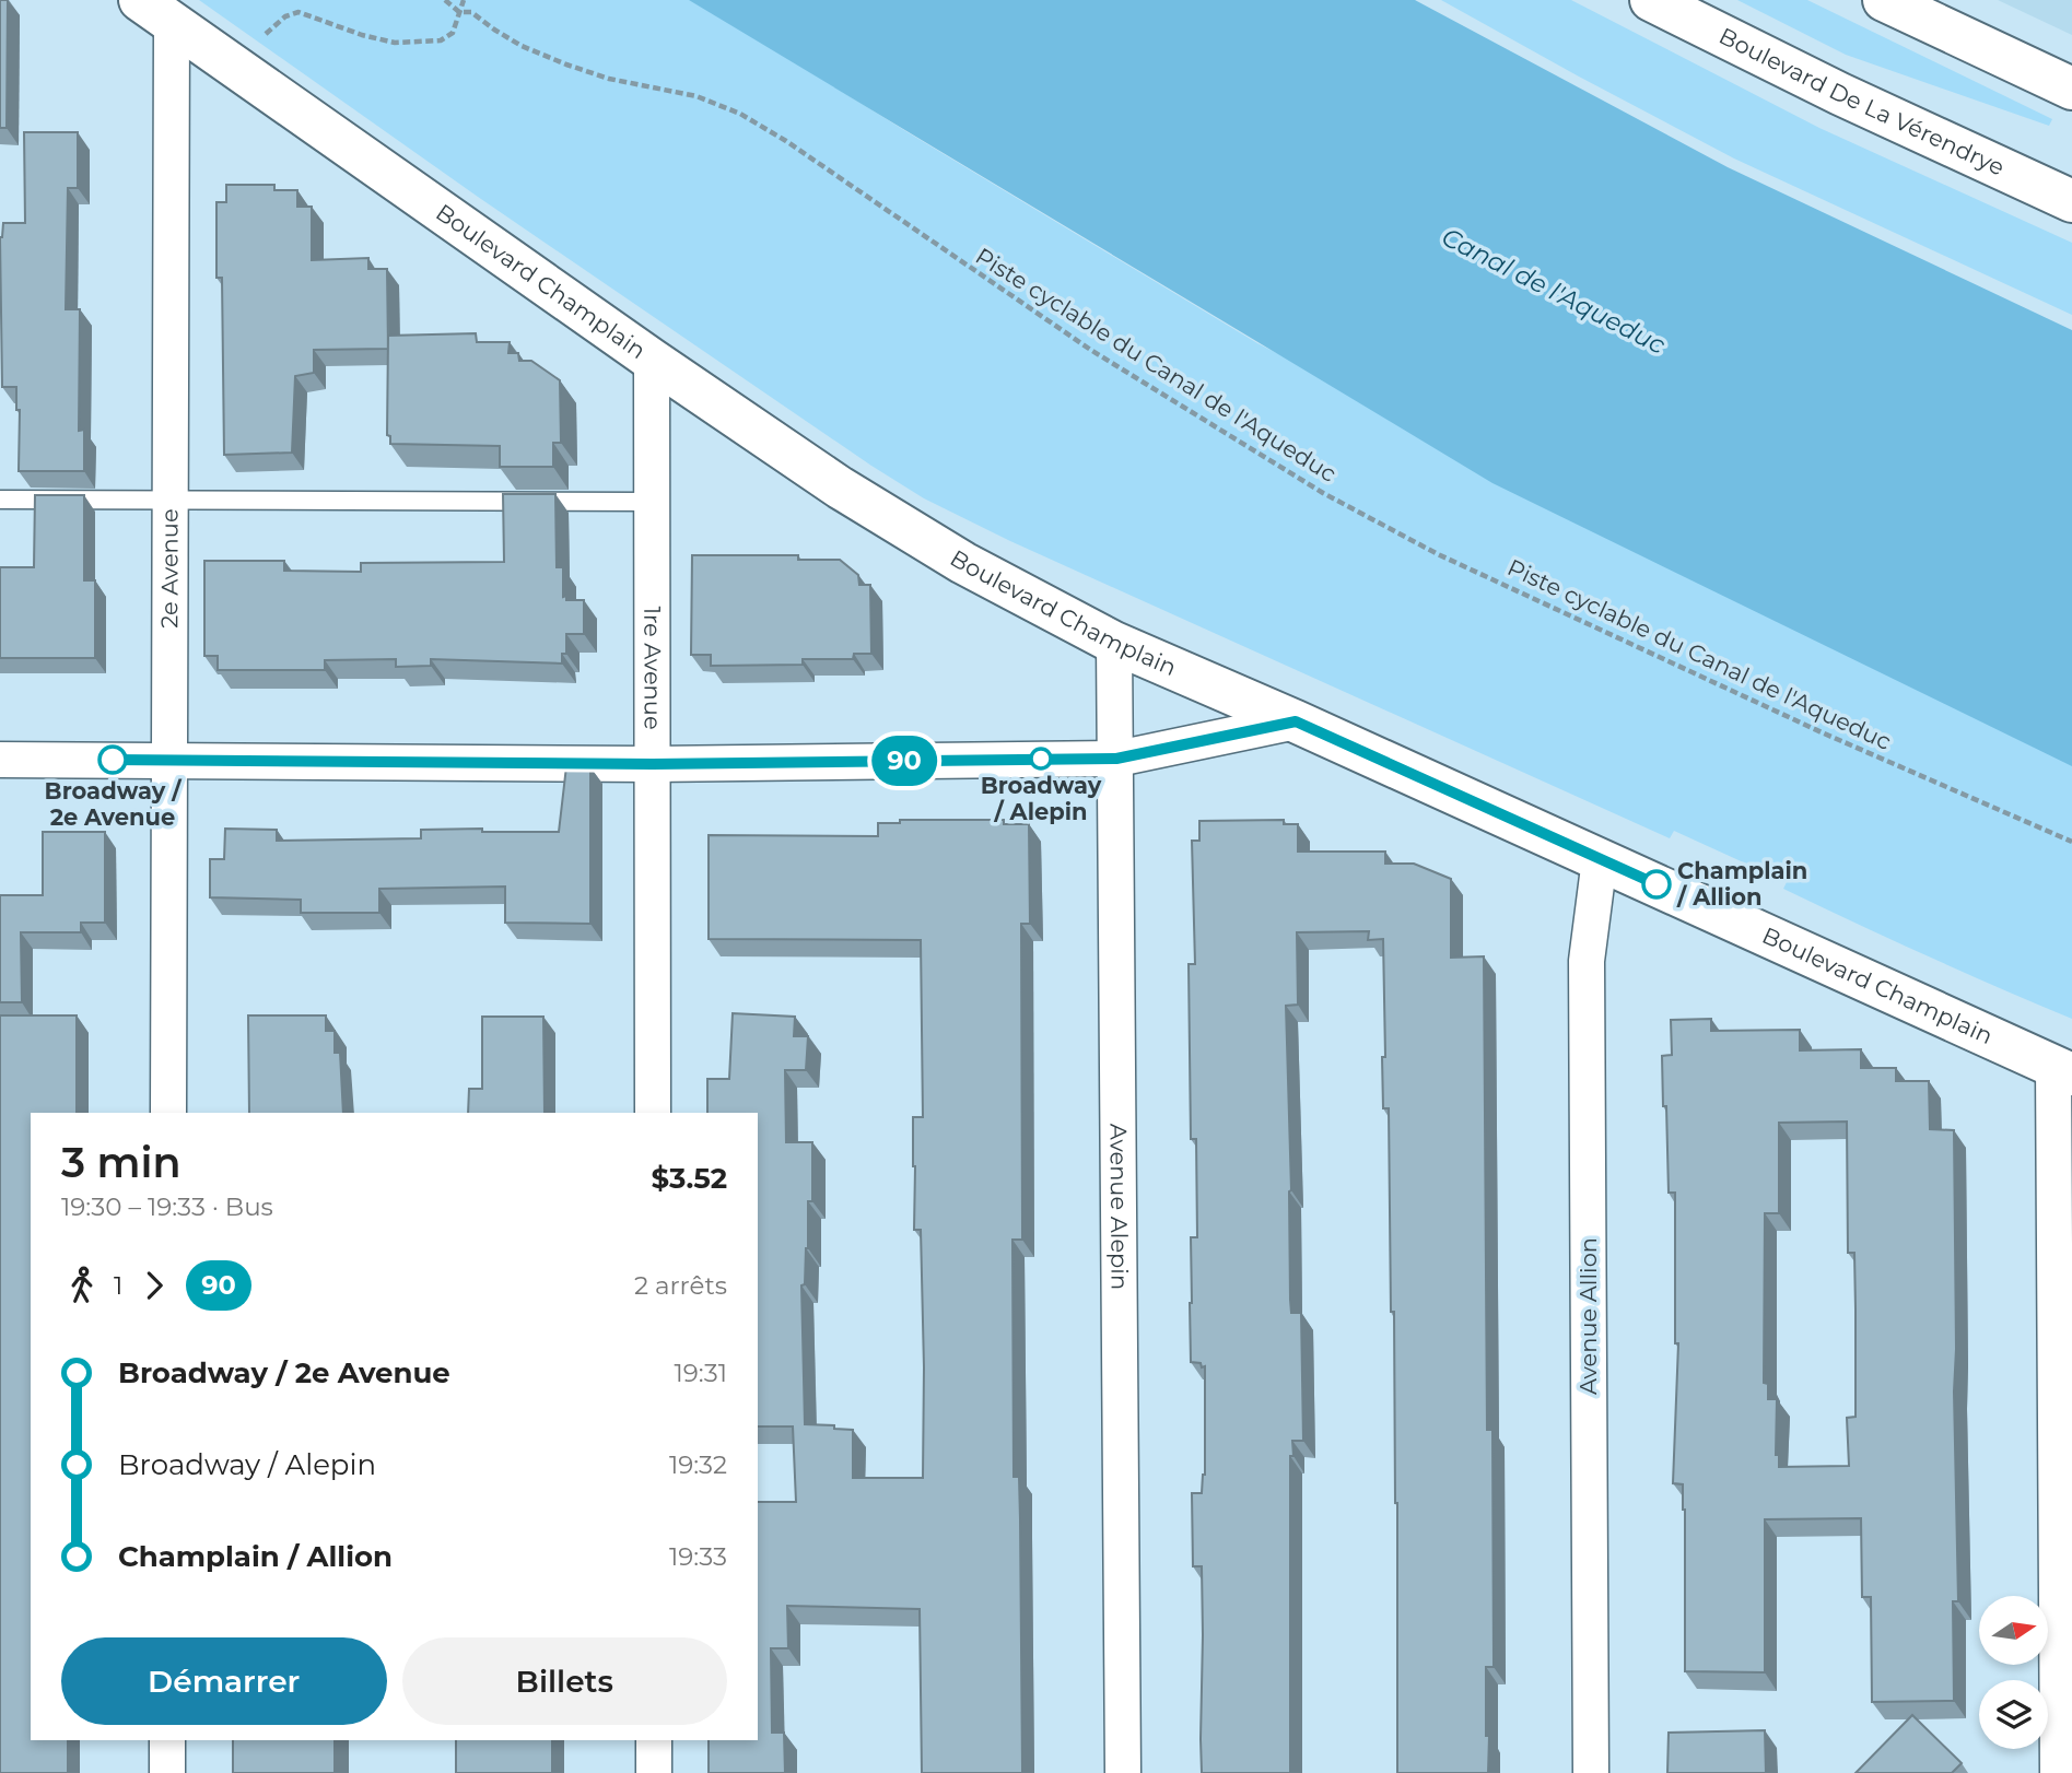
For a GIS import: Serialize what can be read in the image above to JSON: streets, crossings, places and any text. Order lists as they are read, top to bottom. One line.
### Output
{"streets":{"main road":["Boulevard De La Vérendrye","Boulevard Champlain"],"street":["2e Avenue","1re Avenue","Avenue Alepin","Avenue Allion"],"path":["Piste cyclable du Canal de l'Aqueduc"]},"crossings":[["Boulevard Champlain","2e Avenue"],["Boulevard Champlain","1re Avenue"],["Boulevard Champlain","Avenue Alepin"],["Boulevard Champlain","Avenue Allion"]],"water":["Canal de l'Aqueduc"],"places":["Broadway / Alepin","Broadway / 2e Avenue","Champlain / Allion"],"lines":["bus line 90"],"north":"right","page":{"on_map":"90","heading":["3 min","19:30 – 19:33 · Bus","$3.52"],"legs":["1","90","2 arrêts"],"list":[{"name":"Broadway / 2e Avenue","value":"19:31"},{"name":"Broadway / Alepin","value":"19:32"},{"name":"Champlain / Allion","value":"19:33"}],"buttons":["Démarrer","Billets"]}}
